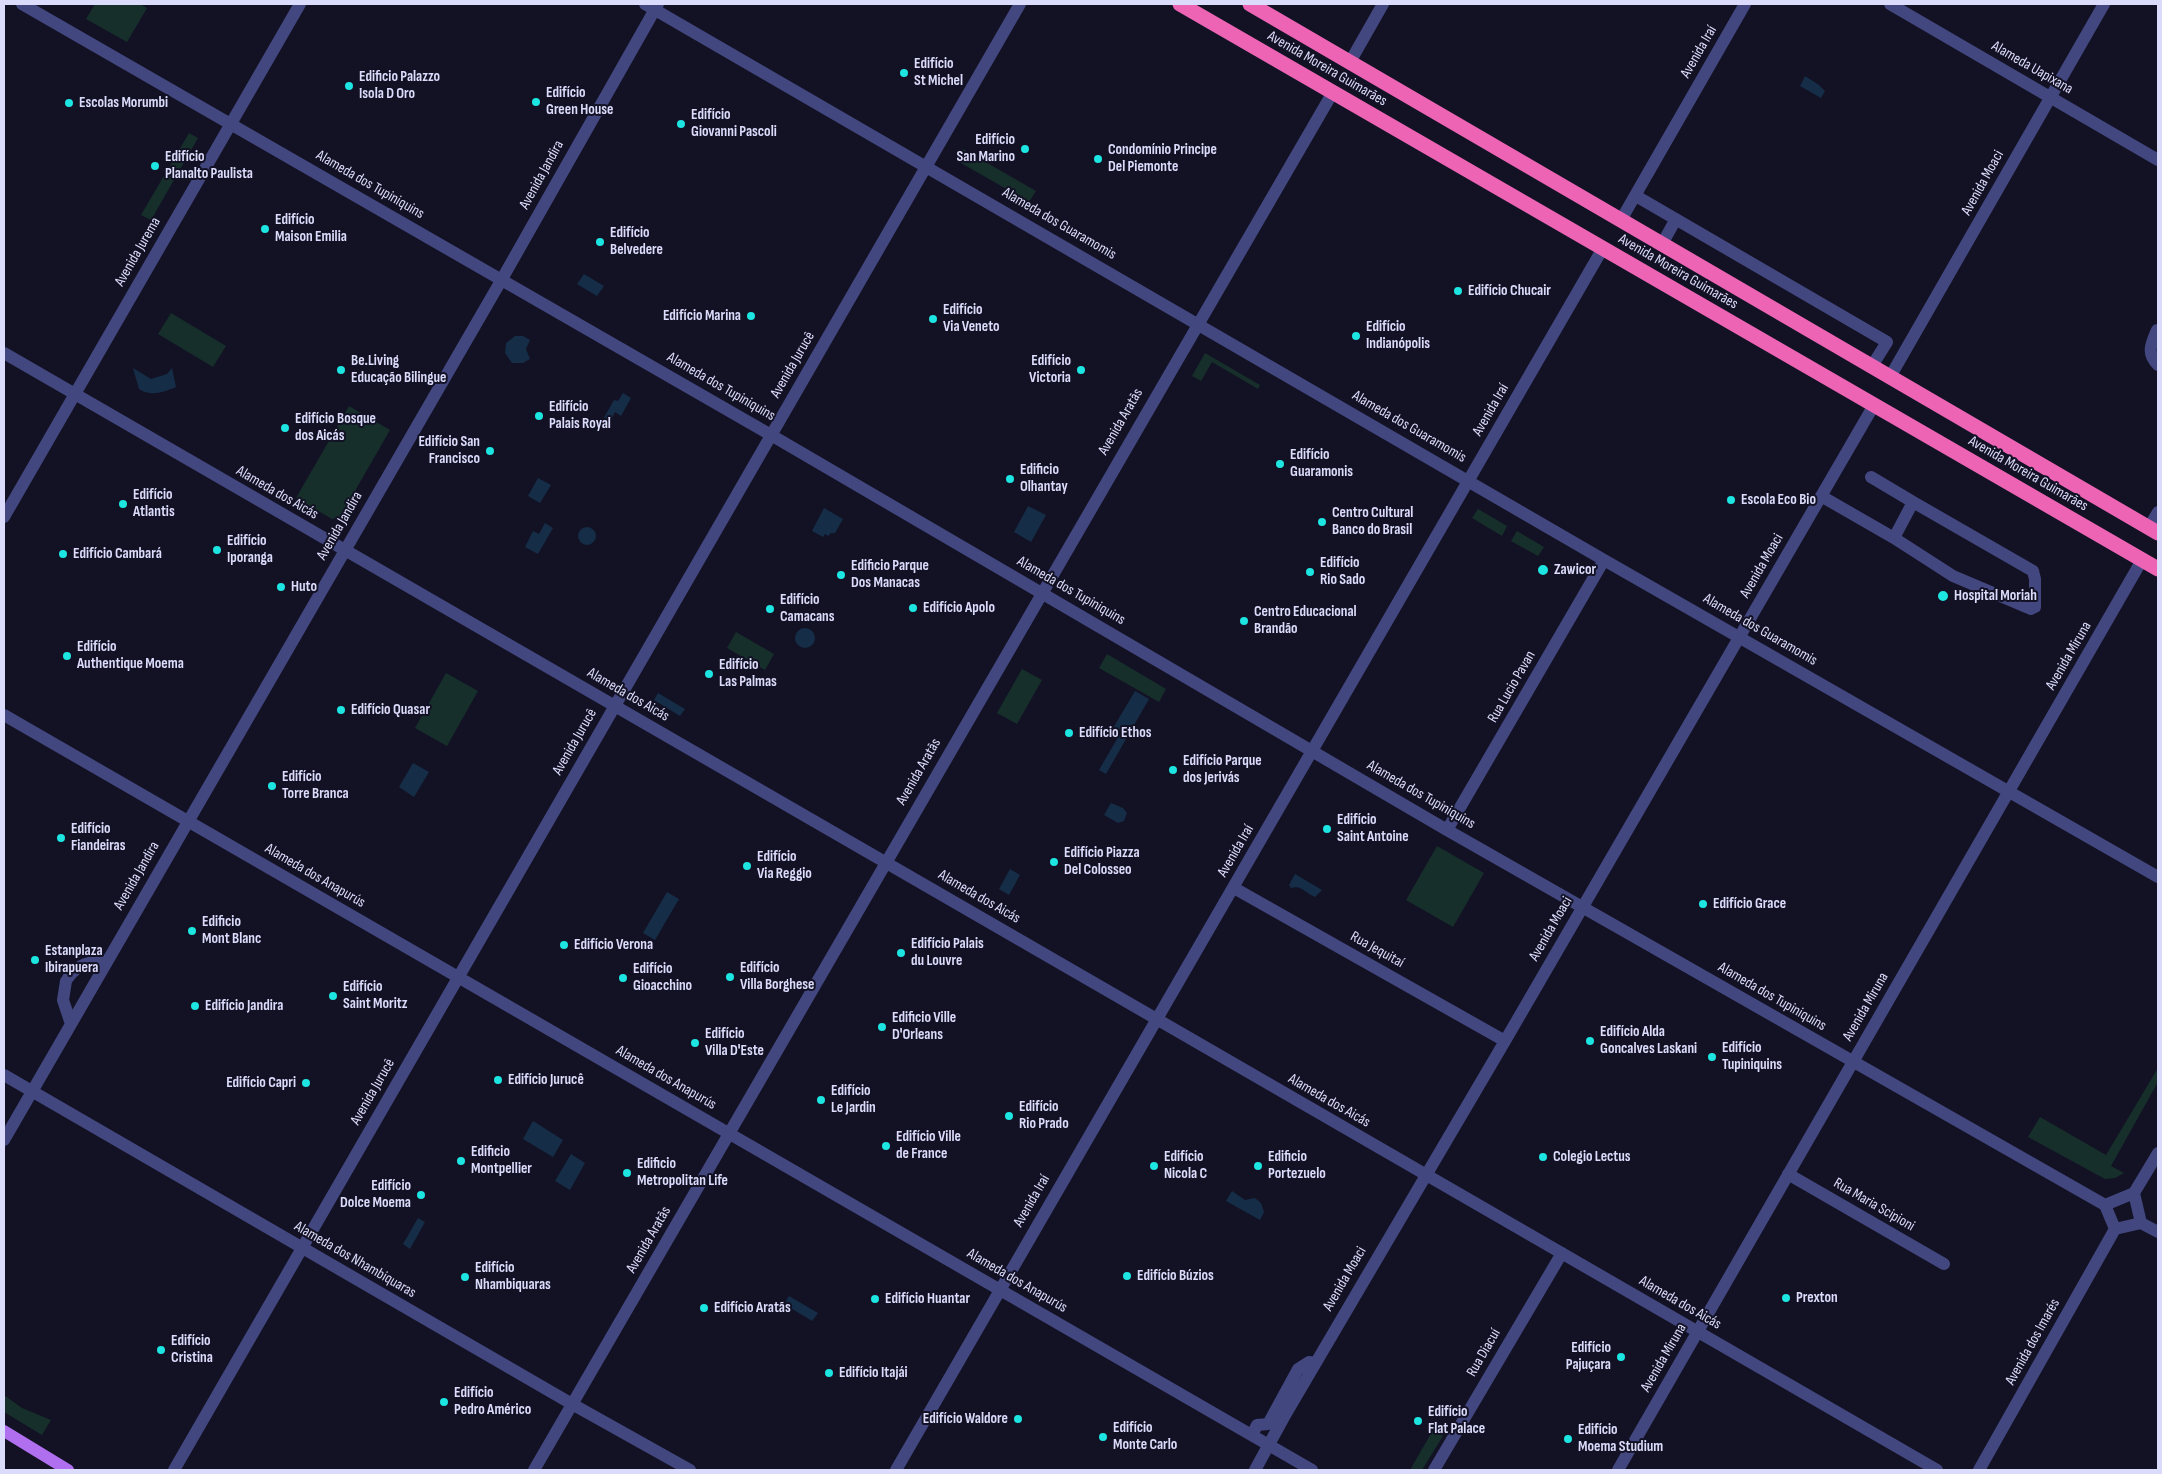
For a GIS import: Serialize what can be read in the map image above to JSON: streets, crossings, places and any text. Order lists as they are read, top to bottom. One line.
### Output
{"streets":{"highway":["Avenida Moreira Guimarães"],"street":["Avenida Iraí","Alameda Uapixana","Avenida Jandira","Avenida Moaci","Alameda dos Tupiniquins","Alameda dos Guaramomis","Avenida Jurema","Avenida Jurucê","Avenida Aratãs","Alameda dos Aicás","Avenida Miruna","Rua Lucio Pavan","Alameda dos Anapurús","Rua Jequitaí","Rua Maria Scipioni","Alameda dos Nhambiquaras","Avenida dos Imarés","Rua Diacuí"]},"crossings":[["Avenida Iraí","Avenida Moreira Guimarães"],["Avenida Iraí","Alameda dos Tupiniquins"],["Avenida Iraí","Alameda dos Guaramomis"],["Avenida Iraí","Alameda dos Aicás"],["Avenida Iraí","Alameda dos Anapurús"],["Avenida Iraí","Rua Jequitaí"],["Alameda Uapixana","Avenida Moaci"],["Avenida Moreira Guimarães","Avenida Moaci"],["Avenida Moreira Guimarães","Avenida Aratãs"],["Avenida Moreira Guimarães","Avenida Miruna"],["Avenida Jandira","Alameda dos Tupiniquins"],["Avenida Jandira","Alameda dos Guaramomis"],["Avenida Jandira","Alameda dos Aicás"],["Avenida Jandira","Alameda dos Anapurús"],["Avenida Jandira","Alameda dos Nhambiquaras"],["Avenida Moaci","Alameda dos Tupiniquins"],["Avenida Moaci","Alameda dos Guaramomis"],["Avenida Moaci","Alameda dos Aicás"],["Avenida Moaci","Alameda dos Anapurús"],["Avenida Moaci","Rua Jequitaí"],["Alameda dos Tupiniquins","Avenida Jurema"],["Alameda dos Tupiniquins","Avenida Jurucê"],["Alameda dos Tupiniquins","Avenida Aratãs"],["Alameda dos Tupiniquins","Avenida Miruna"],["Alameda dos Tupiniquins","Rua Lucio Pavan"],["Alameda dos Guaramomis","Avenida Jurucê"],["Alameda dos Guaramomis","Avenida Aratãs"],["Alameda dos Guaramomis","Avenida Miruna"],["Alameda dos Guaramomis","Rua Lucio Pavan"],["Avenida Jurema","Alameda dos Aicás"],["Avenida Jurucê","Alameda dos Aicás"],["Avenida Jurucê","Alameda dos Anapurús"],["Avenida Jurucê","Alameda dos Nhambiquaras"],["Avenida Aratãs","Alameda dos Aicás"],["Avenida Aratãs","Alameda dos Anapurús"],["Avenida Aratãs","Alameda dos Nhambiquaras"],["Alameda dos Aicás","Avenida Miruna"],["Alameda dos Aicás","Rua Diacuí"],["Avenida Miruna","Rua Maria Scipioni"]],"places":["Edifício St Michel","Edificio Palazzo Isola D Oro","Edifício Green House","Escolas Morumbi","Edifício Giovanni Pascoli","Edifício San Marino","Condomínio Principe Del Piemonte","Edifício Planalto Paulista","Edifício Maison Emilia","Edifício Belvedere","Edifício Chucair","Edifício Marina","Edifício Via Veneto","Edifício Indianópolis","Be.Living Educação Bilingue","Edifício Victoria","Edifício Palais Royal","Edifício Bosque dos Aicás","Edifício San Francisco","Edifício Guaramonis","Edificio Olhantay","Escola Eco Bio","Edifício Atlantis","Centro Cultural Banco do Brasil","Edifício Iporanga","Edifício Cambará","Zawicor","Edifício Rio Sado","Edificio Parque Dos Manacas","Huto","Hospital Moriah","Edifício Apolo","Edifício Camacans","Centro Educacional Brandão","Edifício Authentique Moema","Edifício Las Palmas","Edifício Quasar","Edifício Ethos","Edifício Parque dos Jerivás","Edifício Torre Branca","Edifício Saint Antoine","Edifício Fiandeiras","Edifício Piazza Del Colosseo","Edifício Via Reggio","Edifício Grace","Edificio Mont Blanc","Edifício Verona","Edifício Palais du Louvre","Estanplaza Ibirapuera","Edifício Villa Borghese","Edifício Gioacchino","Edifício Saint Moritz","Edifício Jandira","Edificio Ville D'Orleans","Edifício Alda Goncalves Laskani","Edifício Villa D'Este","Edifício Tupiniquins","Edifício Jurucê","Edifício Capri","Edifício Le Jardin","Edifício Rio Prado","Edifício Ville de France","Colegio Lectus","Edificio Montpellier","Edifício Nicola C","Edificio Portezuelo","Edificio Metropolitan Life","Edifício Dolce Moema","Edifício Búzios","Edifício Nhambiquaras","Prexton","Edifício Huantar","Edifício Aratãs","Edifício Cristina","Edifício Pajuçara","Edifício Itajái","Edifício Pedro Américo","Edifício Waldore","Edifício Flat Palace","Edifício Monte Carlo","Edifício Moema Studium"]}
